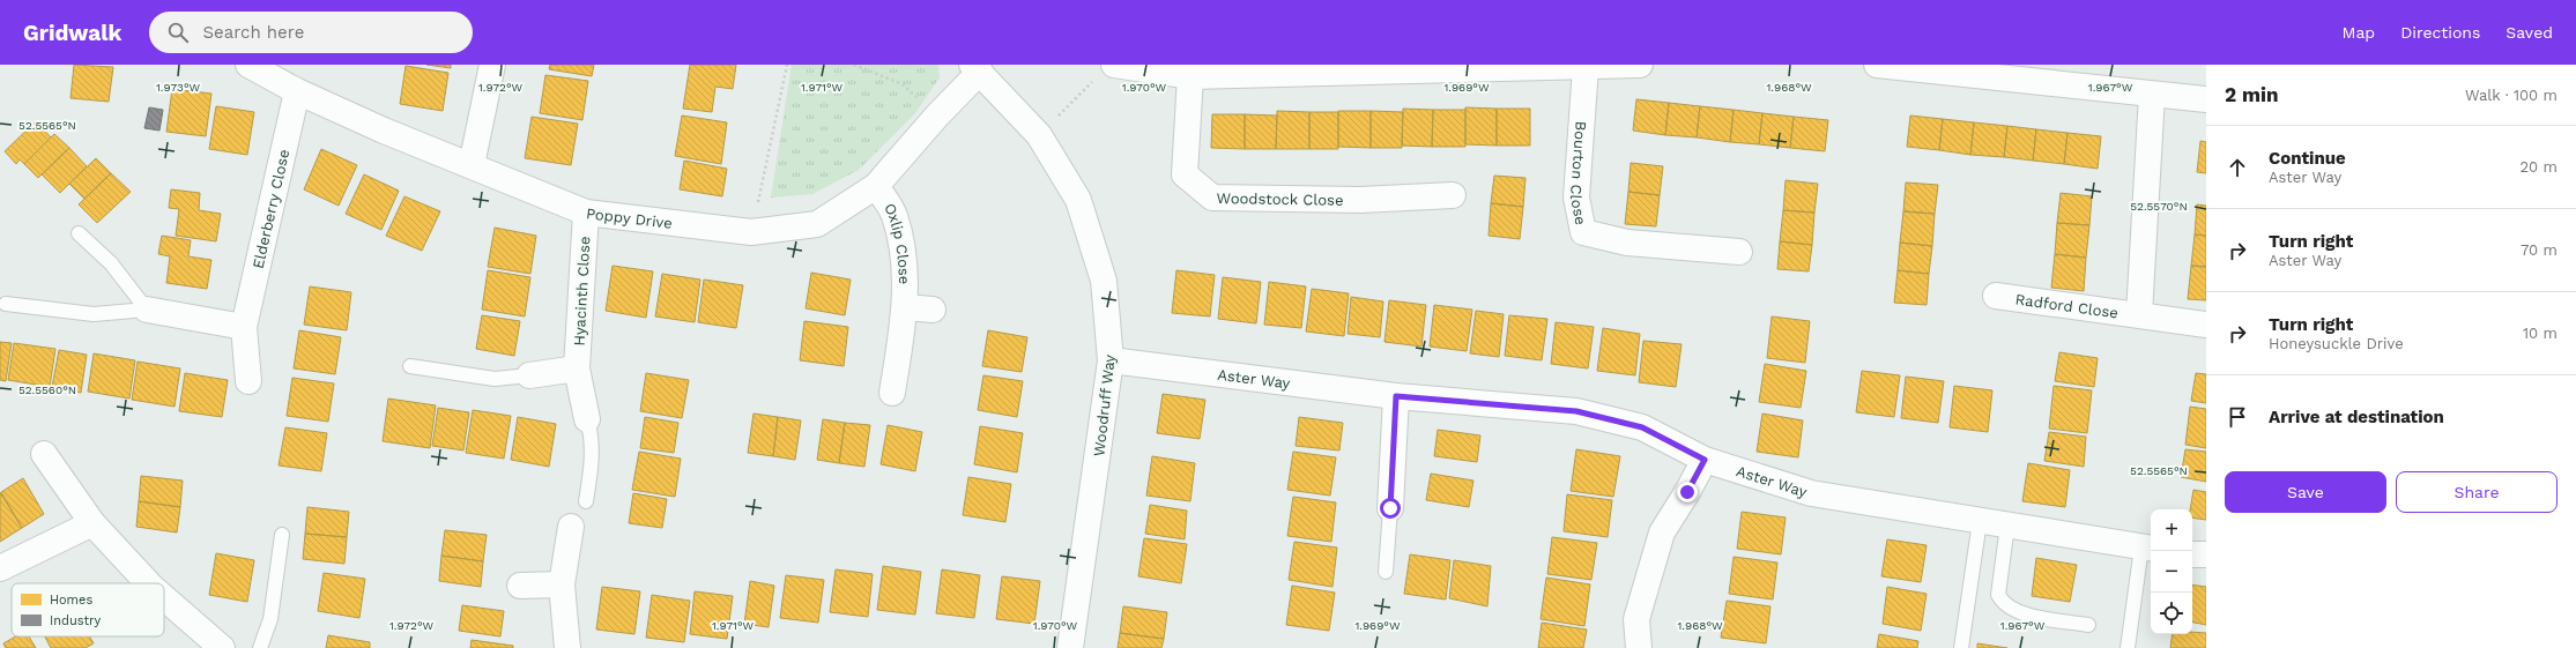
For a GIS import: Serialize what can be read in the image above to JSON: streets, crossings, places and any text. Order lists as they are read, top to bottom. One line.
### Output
{"streets":{"street":["Bourton Close","Woodstock Close","Elderberry Close","Poppy Drive","Oxlip Close","Hyacinth Close","Radford Close","Aster Way","Woodruff Way"]},"crossings":[["Elderberry Close","Poppy Drive"],["Poppy Drive","Oxlip Close"],["Poppy Drive","Hyacinth Close"],["Poppy Drive","Woodruff Way"],["Aster Way","Woodruff Way"]],"legend":["Homes","Industry"],"page":{"header":"Gridwalk","search":"Search here","nav":["Map","Directions","Saved"],"heading":["2 min","Walk · 100 m"],"list":[["Continue","Aster Way","20 m"],["Turn right","Aster Way","70 m"],["Turn right","Honeysuckle Drive","10 m"],"Arrive at destination"],"buttons":["Save","Share"],"map_buttons":["+","−"]},"coordinates":["1.969°W","1.967°W","1.973°W","1.972°W","1.971°W","1.970°W","1.968°W","52.5565°N","52.5570°N","52.5560°N"]}
